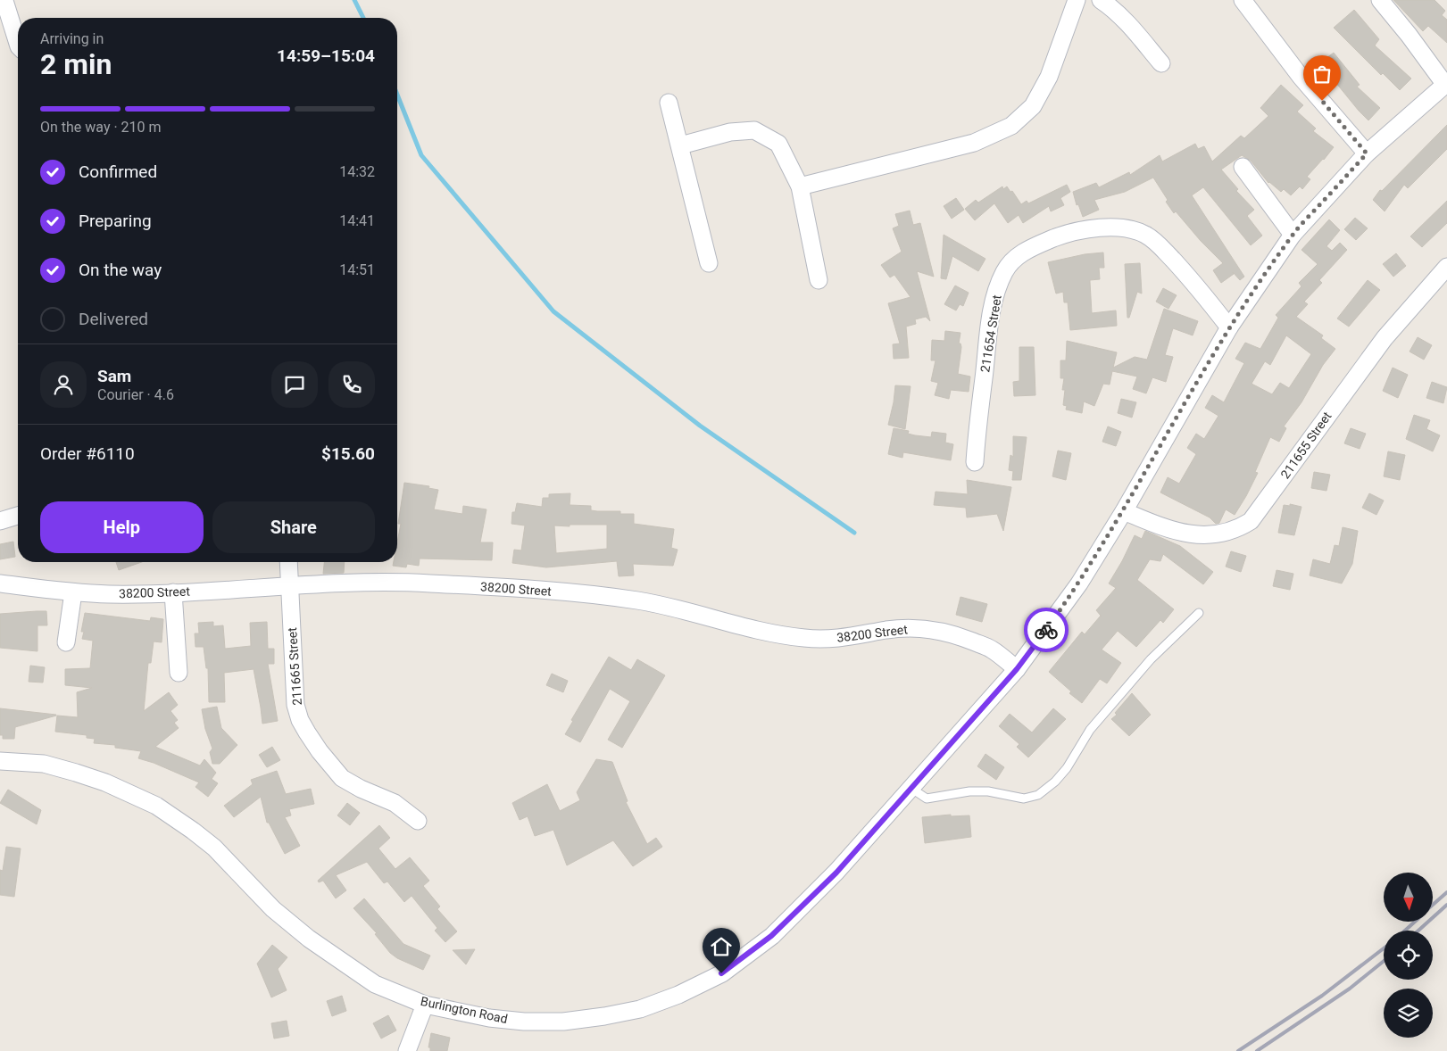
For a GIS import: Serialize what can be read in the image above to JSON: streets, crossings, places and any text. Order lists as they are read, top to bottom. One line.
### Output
{"streets":{"street":["211654 Street","211655 Street","38200 Street","211665 Street","Burlington Road"]},"crossings":[["211654 Street","Burlington Road"],["211655 Street","Burlington Road"],["38200 Street","211665 Street"],["38200 Street","Burlington Road"]],"north":"bottom","page":{"heading":["2 min","Arriving in","14:59–15:04"],"panel":["Sam","Courier · 4.6","Order #6110","$15.60"],"bar":"On the way · 210 m","list":[["Confirmed","14:32"],["Preparing","14:41"],["On the way","14:51"],"Delivered"],"buttons":["Help","Share"]}}
